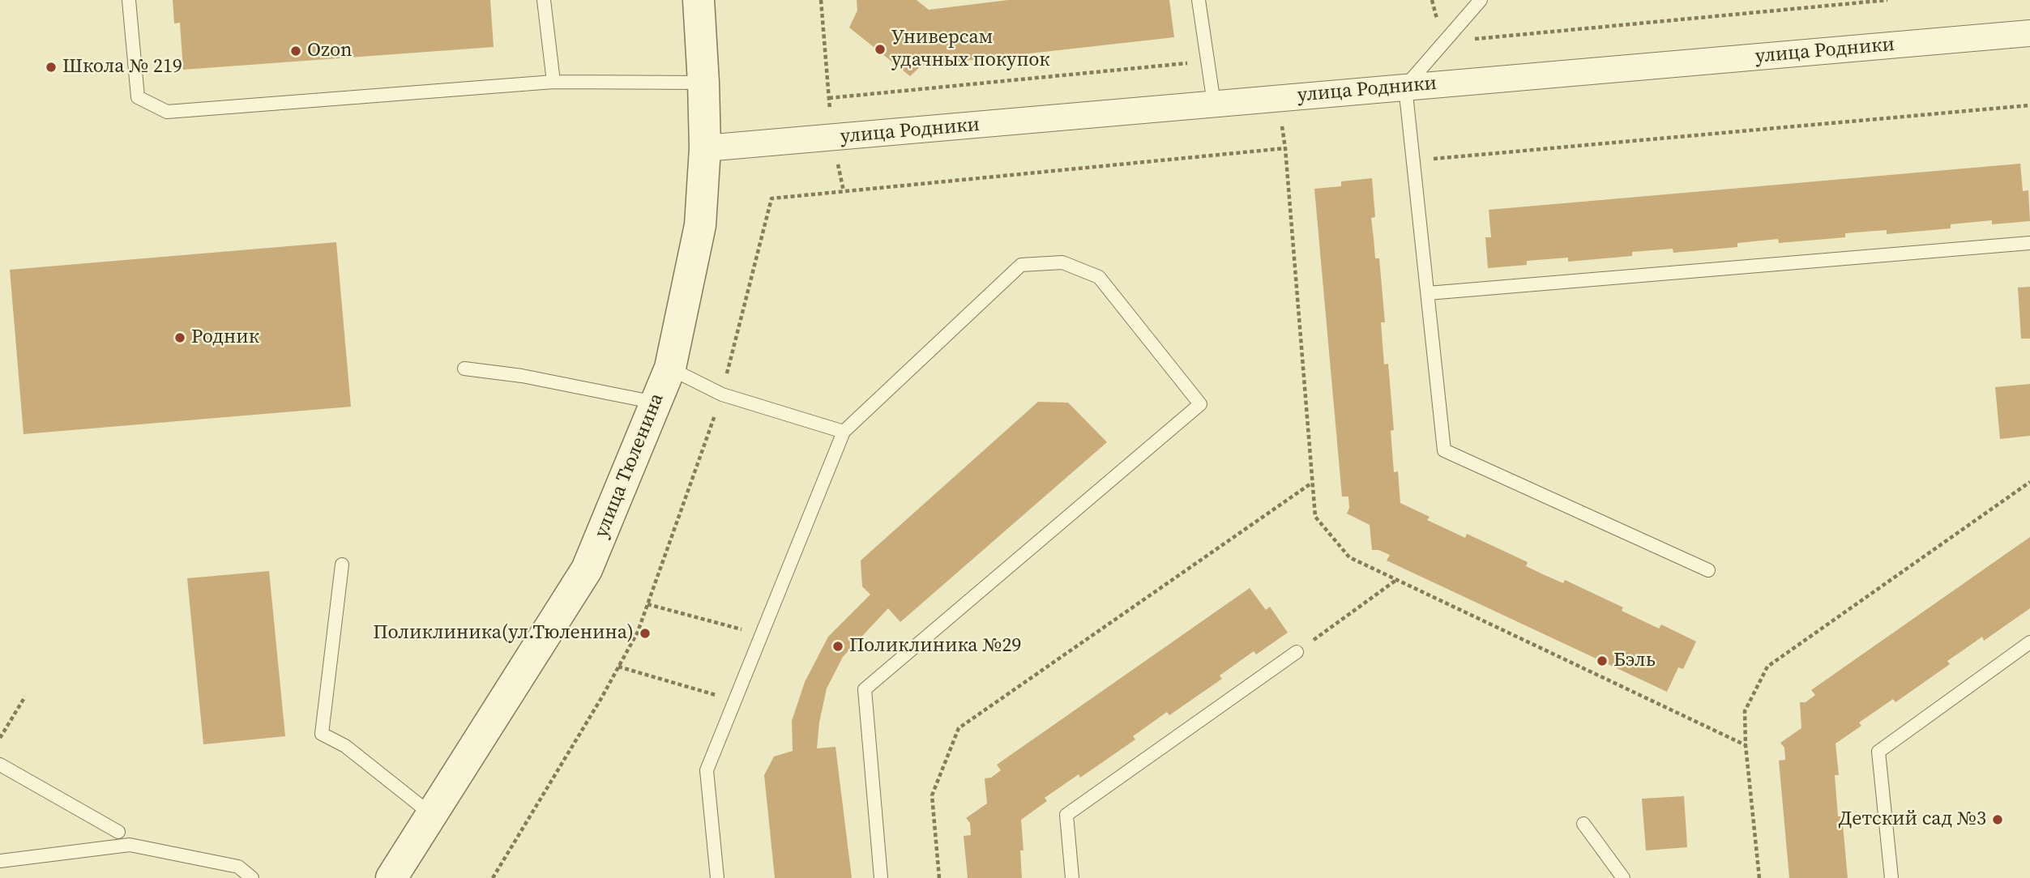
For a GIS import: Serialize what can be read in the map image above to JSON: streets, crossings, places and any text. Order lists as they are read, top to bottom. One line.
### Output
{"streets":{"street":["улица Родники","улица Тюленина"]},"crossings":[["улица Родники","улица Тюленина"]],"places":["Универсам удачных покупок","Ozon","Школа № 219","Родник","Поликлиника(ул.Тюленина)","Поликлиника №29","Бэль","Детский сад №3"]}
